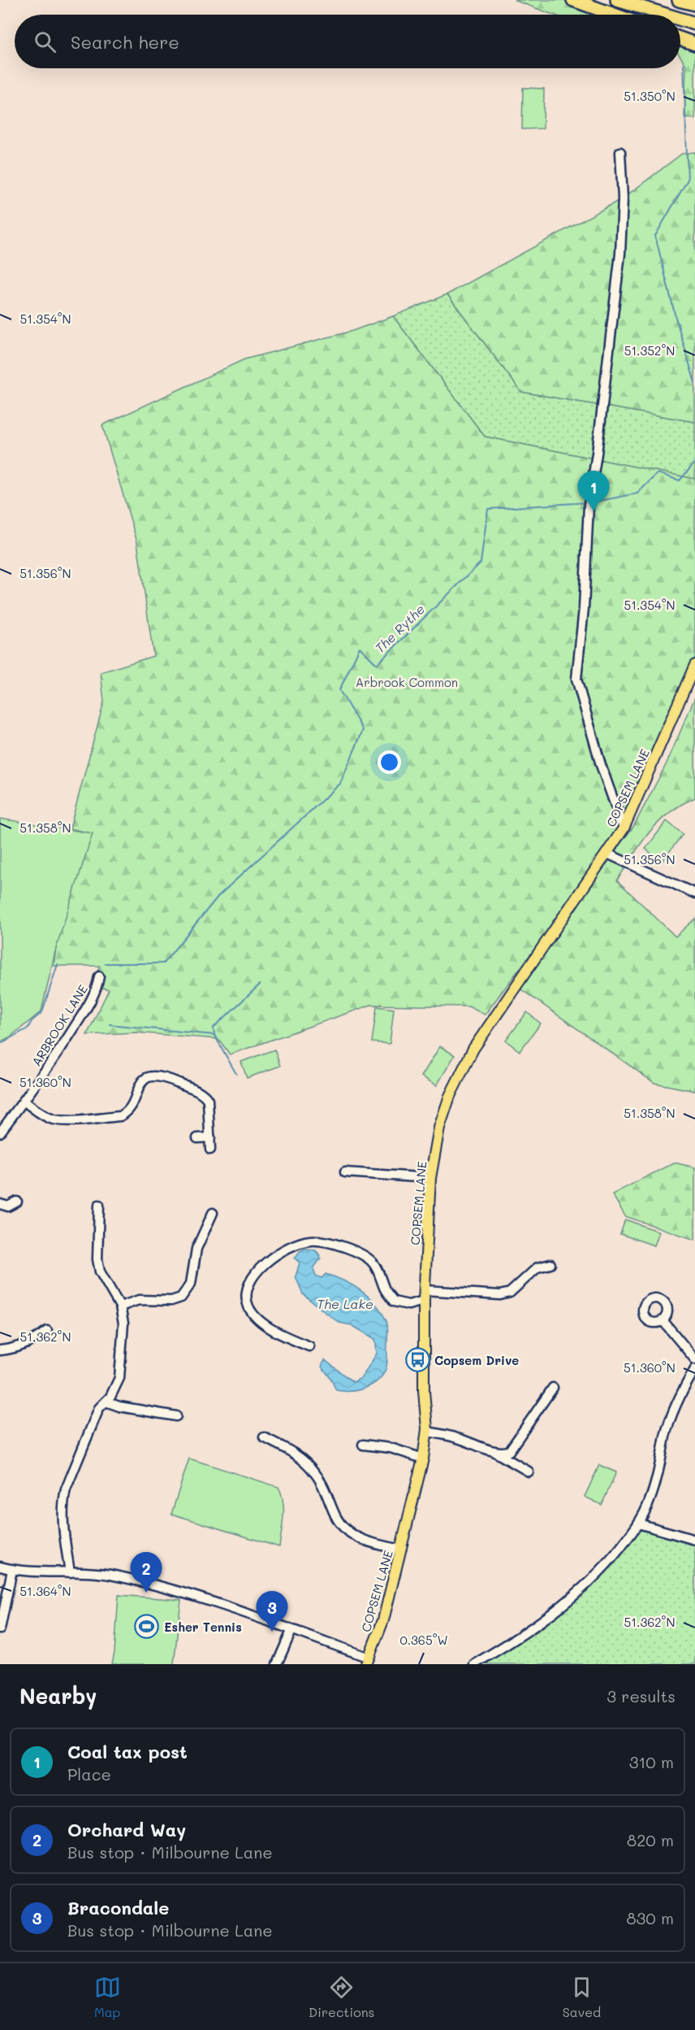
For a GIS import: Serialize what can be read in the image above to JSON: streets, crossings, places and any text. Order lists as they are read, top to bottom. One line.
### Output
{"streets":{"main road":["COPSEM LANE"],"street":["ARBROOK LANE"]},"water":["The Rythe","The Lake"],"parks":["Arbrook Common"],"places":{"bus stop":["Copsem Drive"],"sports":["Esher Tennis"]},"page":{"search":"Search here","pins":["1","2","3"],"heading":["Nearby","3 results"],"list":[{"mark":"1","name":"Coal tax post","note":"Place","value":"310 m"},{"mark":"2","name":"Orchard Way","note":"Bus stop · Milbourne Lane","value":"820 m"},{"mark":"3","name":"Bracondale","note":"Bus stop · Milbourne Lane","value":"830 m"}],"nav":["Map","Directions","Saved"]},"coordinates":["51.350°N","51.354°N","51.352°N","51.356°N","51.358°N","51.360°N","51.362°N","51.364°N","0.365°W"]}
